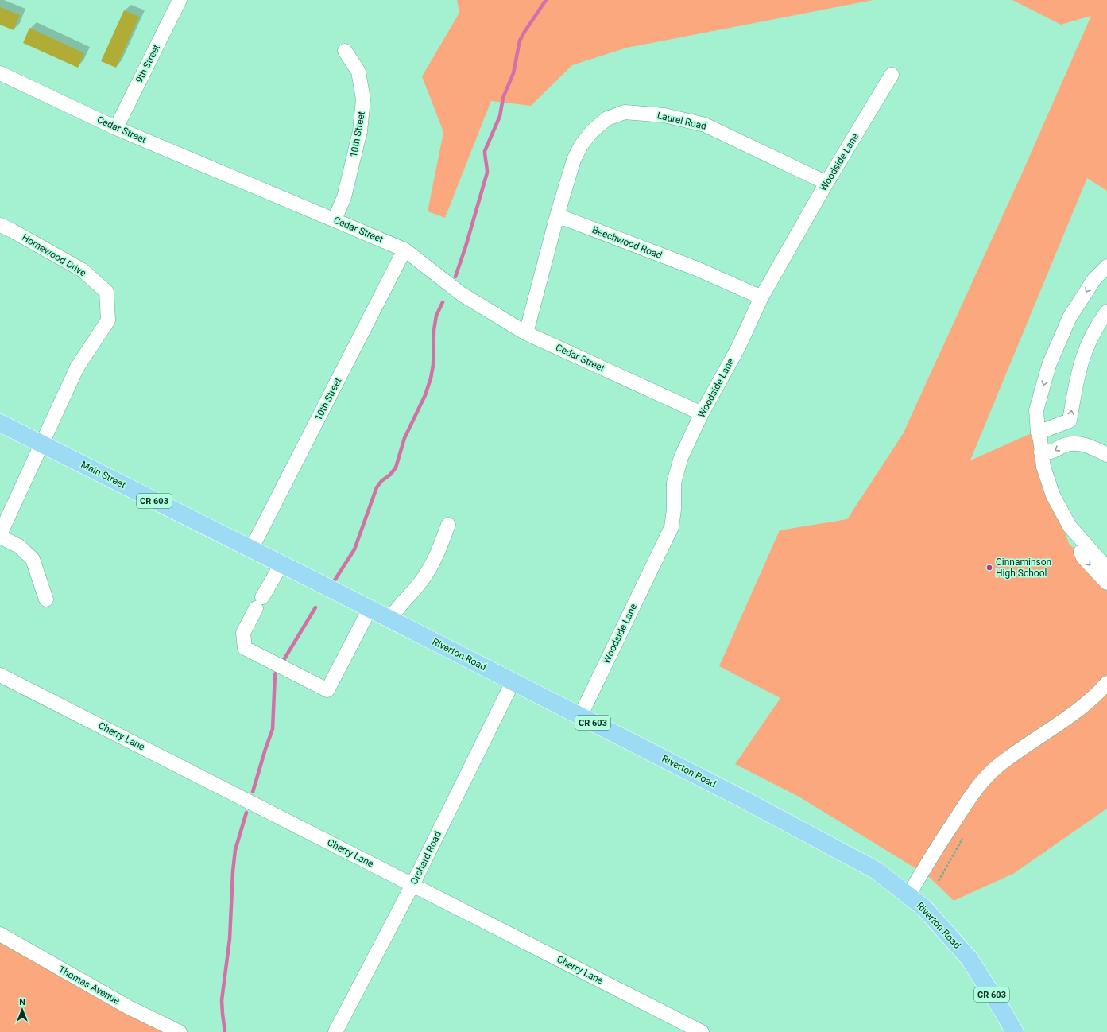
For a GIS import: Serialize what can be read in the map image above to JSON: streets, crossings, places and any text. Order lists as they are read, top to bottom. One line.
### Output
{"streets":{"main road":["Main Street","CR 603","Riverton Road"],"street":["9th Street","Laurel Road","Cedar Street","10th Street","Woodside Lane","Beechwood Road","Homewood Drive","Cherry Lane","Orchard Road","Thomas Avenue"]},"crossings":[["9th Street","Cedar Street"],["Laurel Road","Cedar Street"],["Laurel Road","Woodside Lane"],["Laurel Road","Beechwood Road"],["Cedar Street","10th Street"],["Cedar Street","Woodside Lane"],["10th Street","Main Street"],["Woodside Lane","Beechwood Road"],["Woodside Lane","Riverton Road"],["Homewood Drive","Main Street"],["Main Street","Riverton Road"],["Riverton Road","Orchard Road"],["Cherry Lane","Orchard Road"]],"places":["Cinnaminson High School"],"north":"top"}
